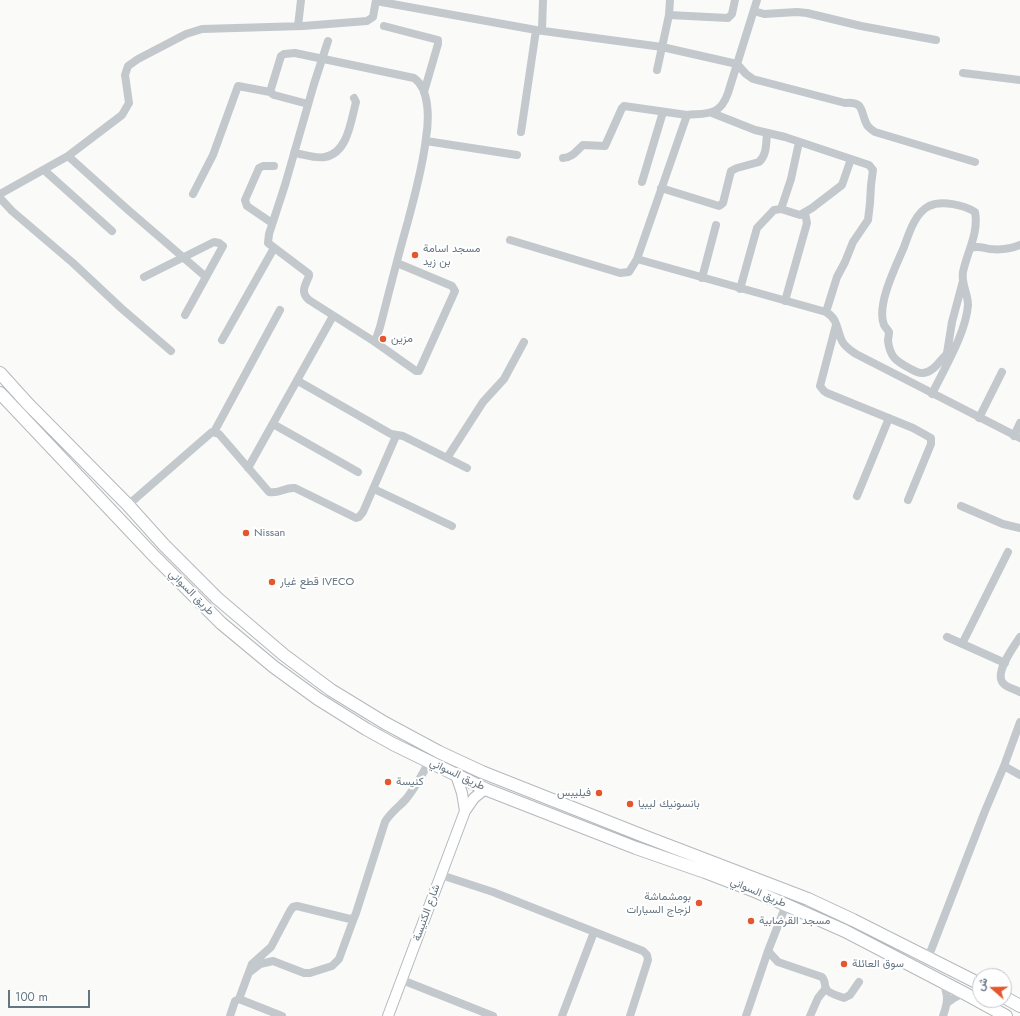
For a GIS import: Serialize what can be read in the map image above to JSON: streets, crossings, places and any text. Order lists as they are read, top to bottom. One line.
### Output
{"streets":{"highway":["طريق السواني"],"main road":["شارع الكنيسة"]},"crossings":[["طريق السواني","شارع الكنيسة"]],"places":["مسجد اسامة بن زيد","مزين","Nissan","قطع غيار IVECO","كنيسة","فيليبس","بانسونيك ليبيا","بومشماشة لزجاج السيارات","مسجد القرضابية","سوق العائلة"],"scale_bar":"100 m","north":"left"}
